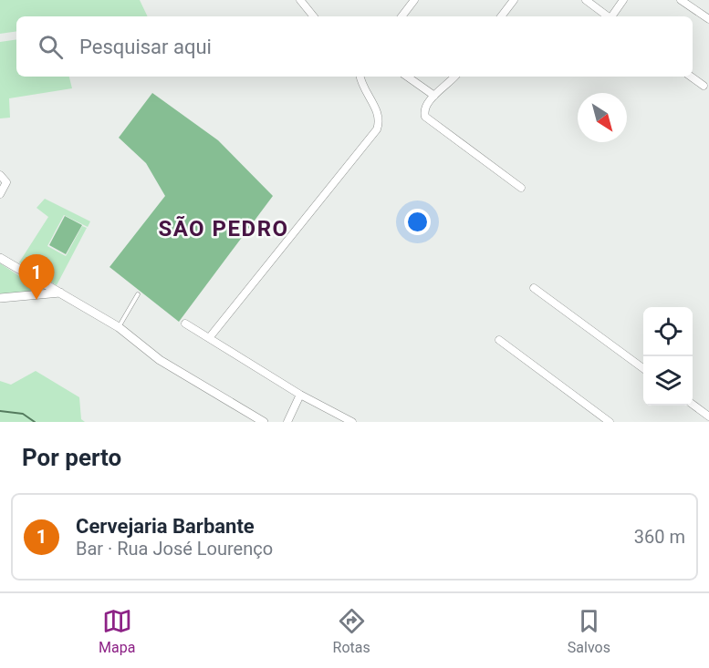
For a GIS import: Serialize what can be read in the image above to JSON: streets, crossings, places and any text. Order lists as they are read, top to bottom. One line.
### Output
{"districts":["SÃO PEDRO"],"north":"bottom right","page":{"search":"Pesquisar aqui","pins":"1","heading":"Por perto","list":[{"mark":"1","name":"Cervejaria Barbante","note":"Bar · Rua José Lourenço","value":"360 m"}],"nav":["Mapa","Rotas","Salvos"]}}
